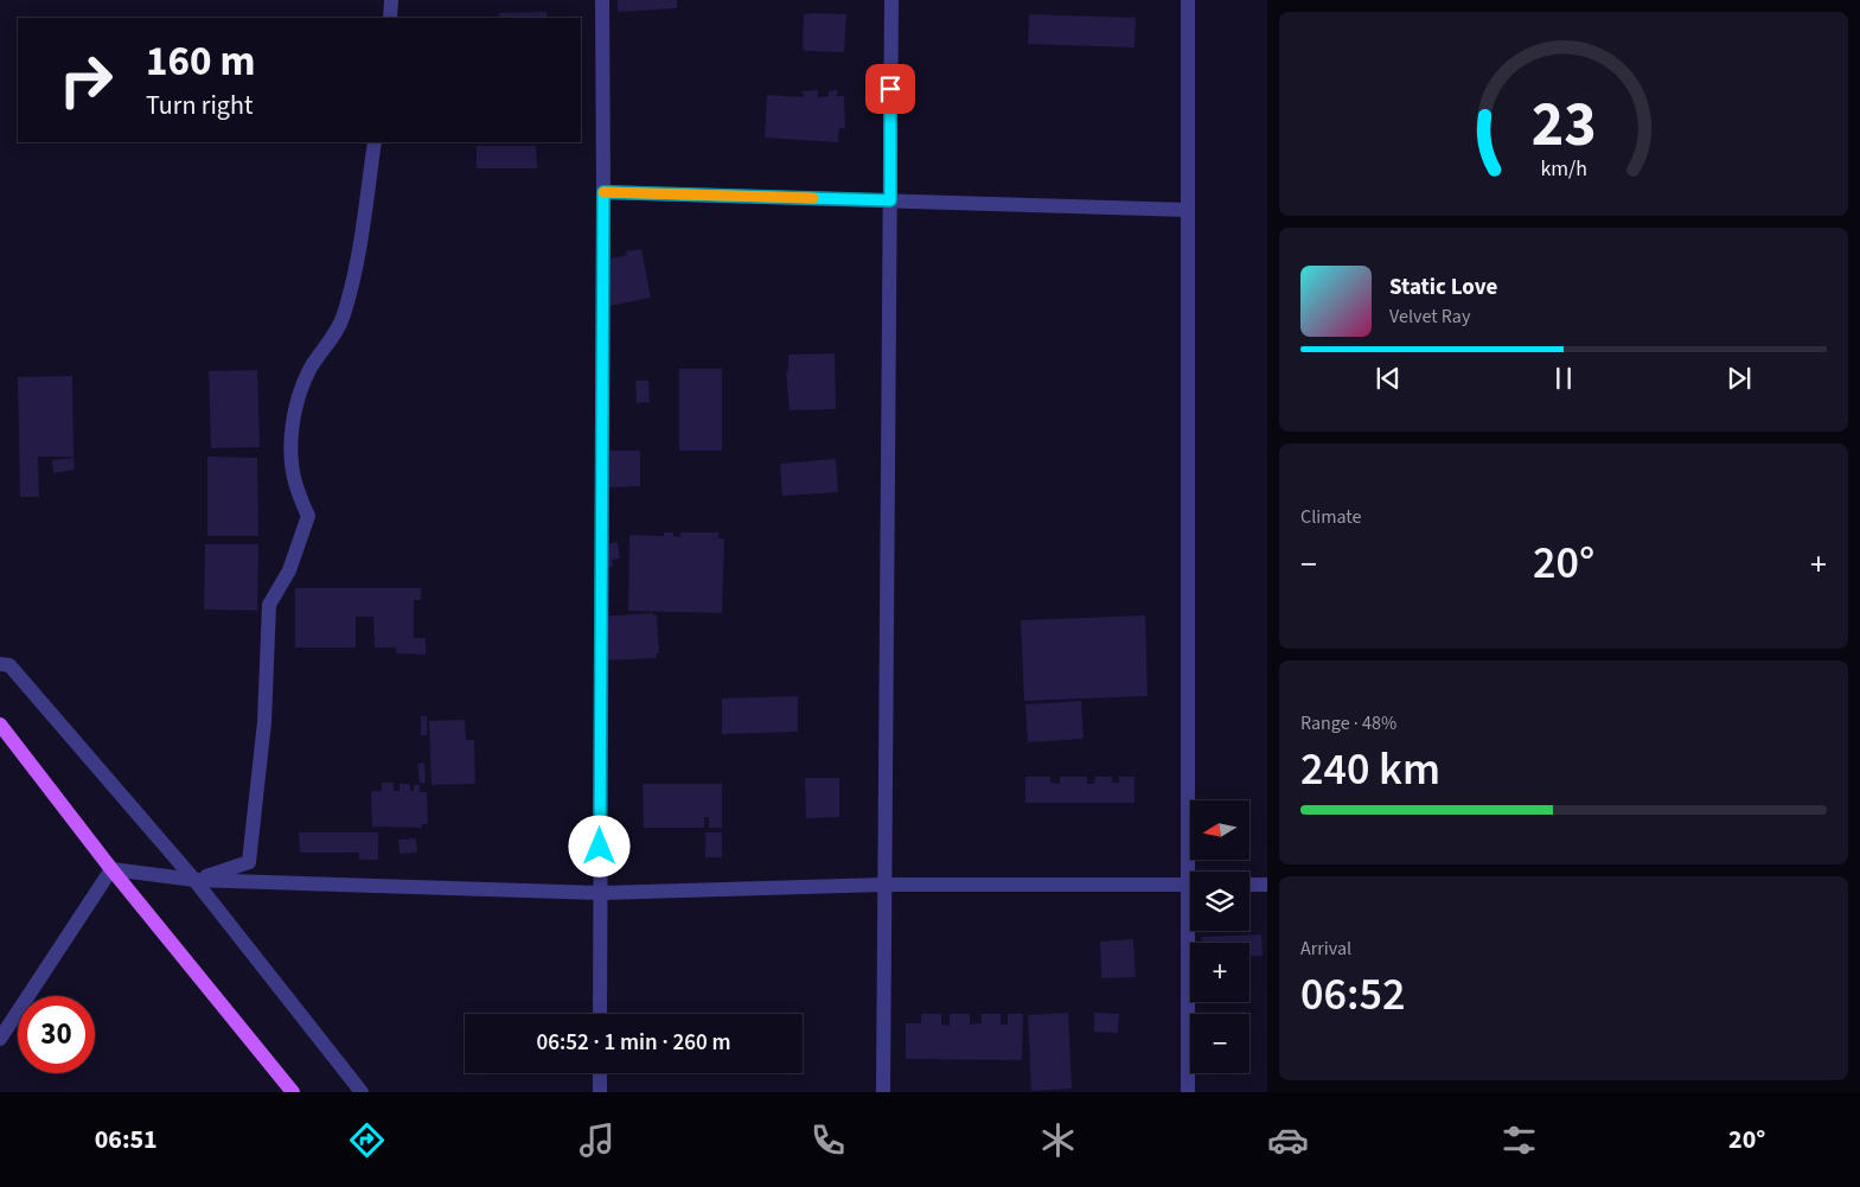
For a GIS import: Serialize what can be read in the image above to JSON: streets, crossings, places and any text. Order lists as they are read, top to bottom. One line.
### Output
{"north":"left","page":{"turn":["160 m","Turn right"],"song":["Static Love","Velvet Ray"],"tile":["Climate",["Range · 48%","240 km"],["Arrival","06:52"]],"heat":["−","20°","+"],"map_buttons":["+","−"],"limit":"30","trip":"06:52 · 1 min · 260 m","tabs":["06:51","20°"],"gauge":["23","km/h"]}}
